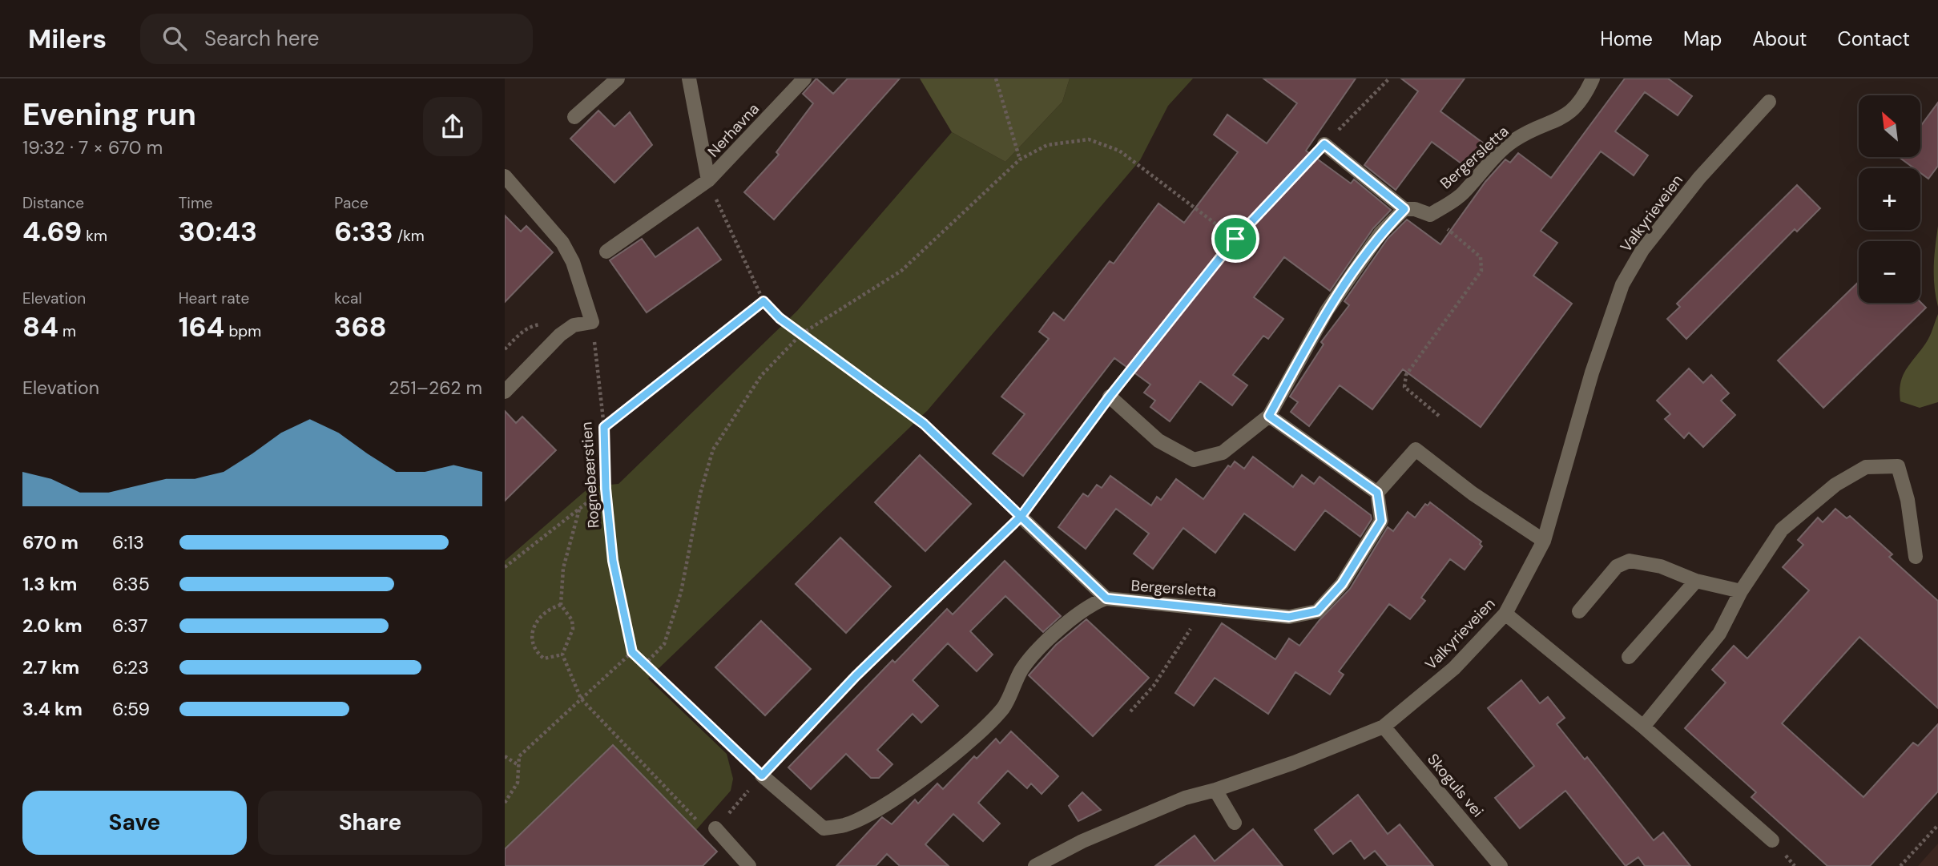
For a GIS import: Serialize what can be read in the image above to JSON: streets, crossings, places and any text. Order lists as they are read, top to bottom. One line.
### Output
{"streets":{"street":["Nerhavna","Bergersletta","Valkyrieveien","Skoguls vei"],"path":["Rognebærstien"]},"crossings":[["Valkyrieveien","Skoguls vei"]],"north":"top left","page":{"header":"Milers","search":"Search here","nav":["Home","Map","About","Contact"],"heading":["Evening run","19:32 · 7 × 670 m"],"map_buttons":["+","−"],"stats":[["Distance","4.69 km"],["Time","30:43"],["Pace","6:33 /km"],["Elevation","84 m"],["Heart rate","164 bpm"],["kcal","368"]],"chart":["Elevation","251–262 m"],"list":[{"name":"670 m","note":"6:13"},{"name":"1.3 km","note":"6:35"},{"name":"2.0 km","note":"6:37"},{"name":"2.7 km","note":"6:23"},{"name":"3.4 km","note":"6:59"}],"buttons":["Save","Share"]}}
